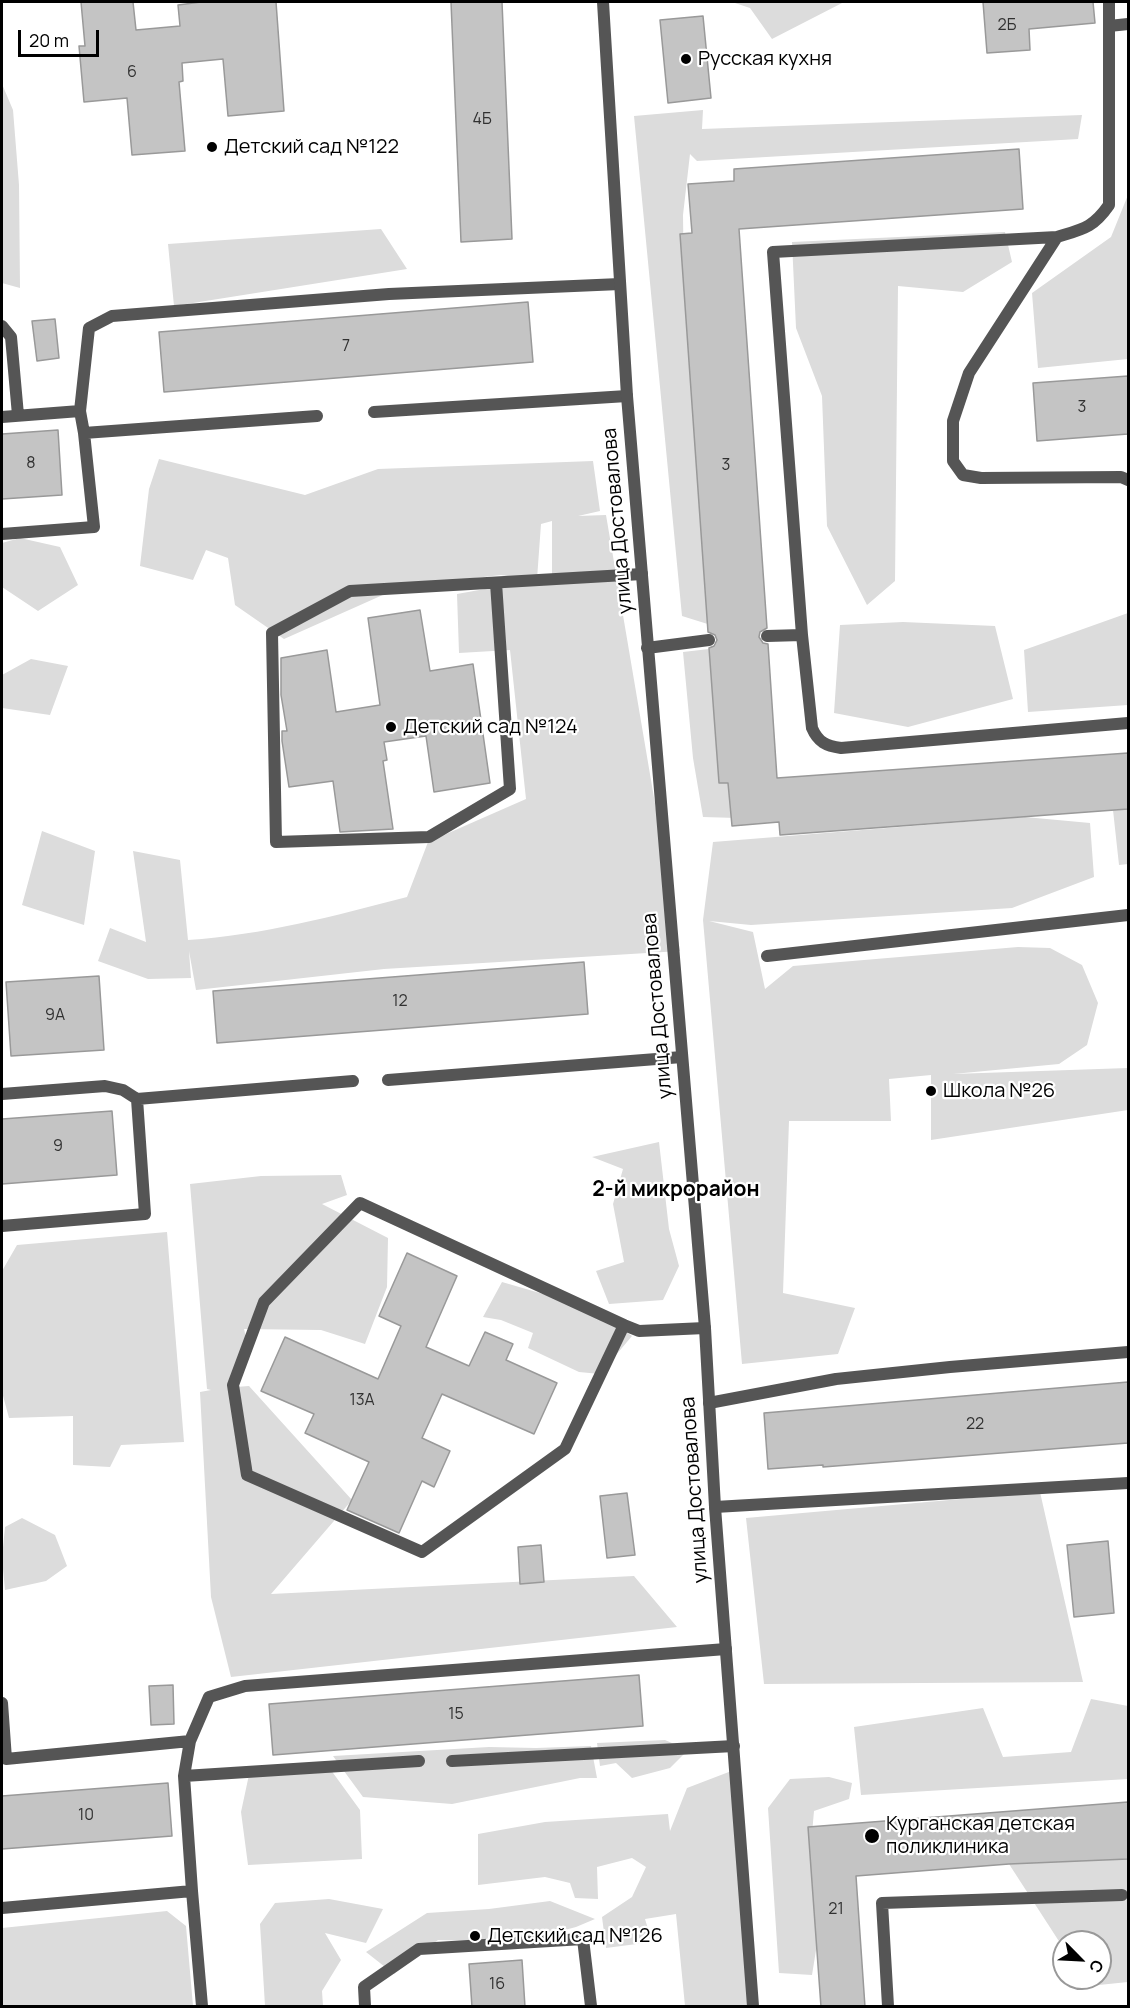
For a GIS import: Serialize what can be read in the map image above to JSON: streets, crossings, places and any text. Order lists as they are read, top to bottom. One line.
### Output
{"streets":{"street":["улица Достовалова"]},"districts":["2-й микрорайон"],"places":["Русская кухня","Детский сад №122","Детский сад №124","Школа №26","Курганская детская поликлиника","Детский сад №126"],"house_numbers":["2Б","6","4Б","7","3","8","3","12","9А","9","13А","22","15","10","21","16"],"scale_bar":"20 m","north":"bottom right"}
